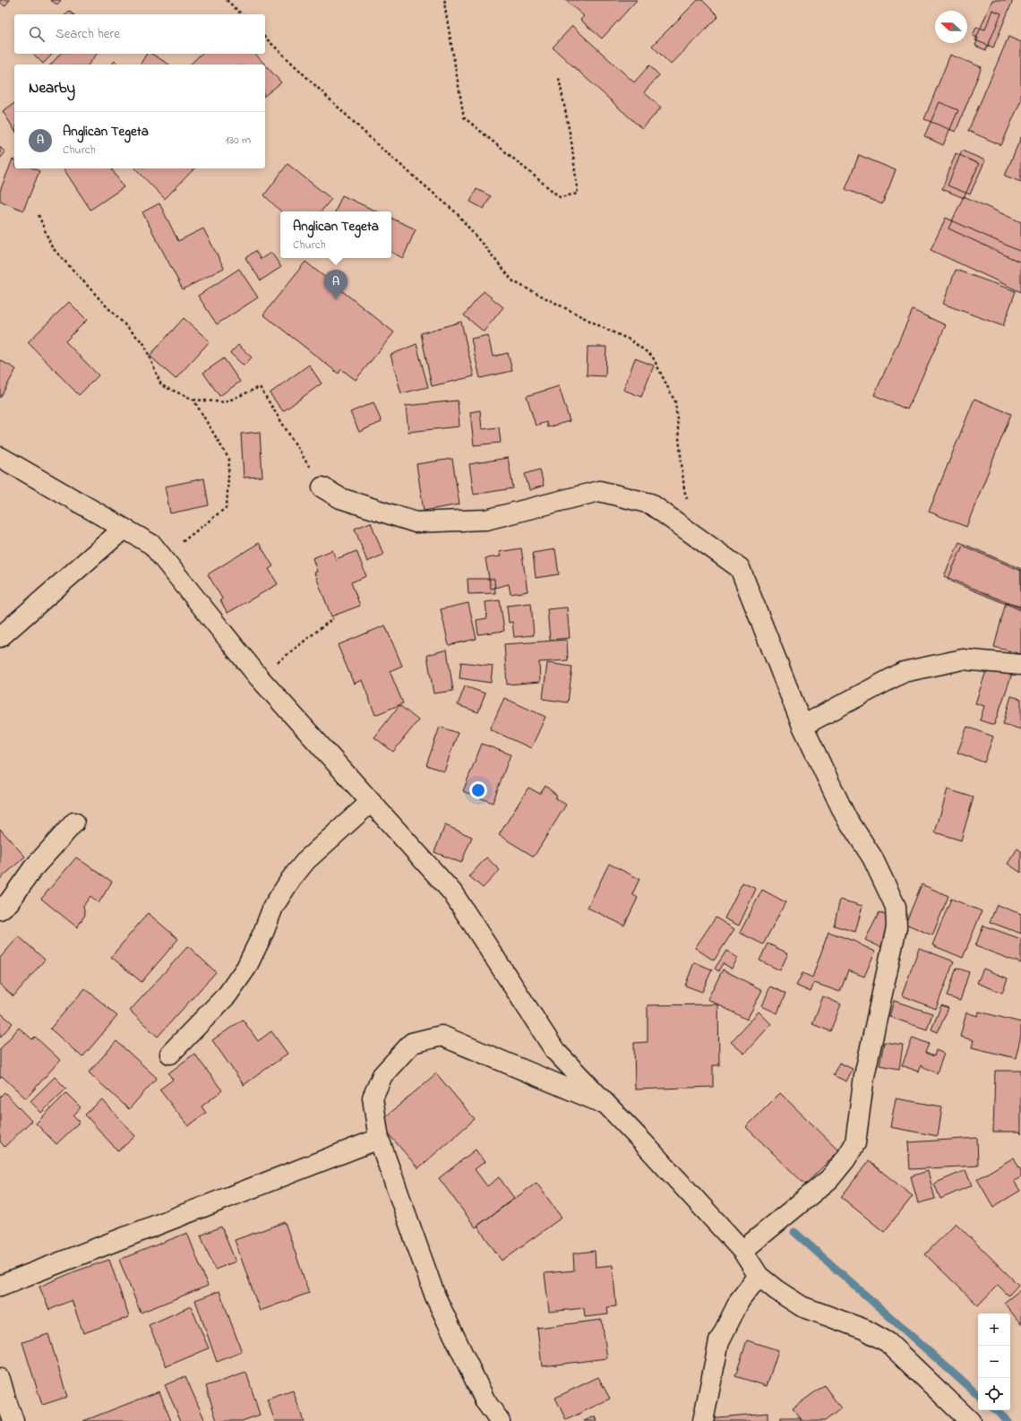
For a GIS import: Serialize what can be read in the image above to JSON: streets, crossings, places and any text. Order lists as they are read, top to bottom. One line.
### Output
{"north":"left","page":{"search":"Search here","heading":"Nearby","list":[{"mark":"A","name":"Anglican Tegeta","note":"Church","value":"130 m"}],"popup":["Anglican Tegeta","Church"],"pins":"A","map_buttons":["+","−"]}}
